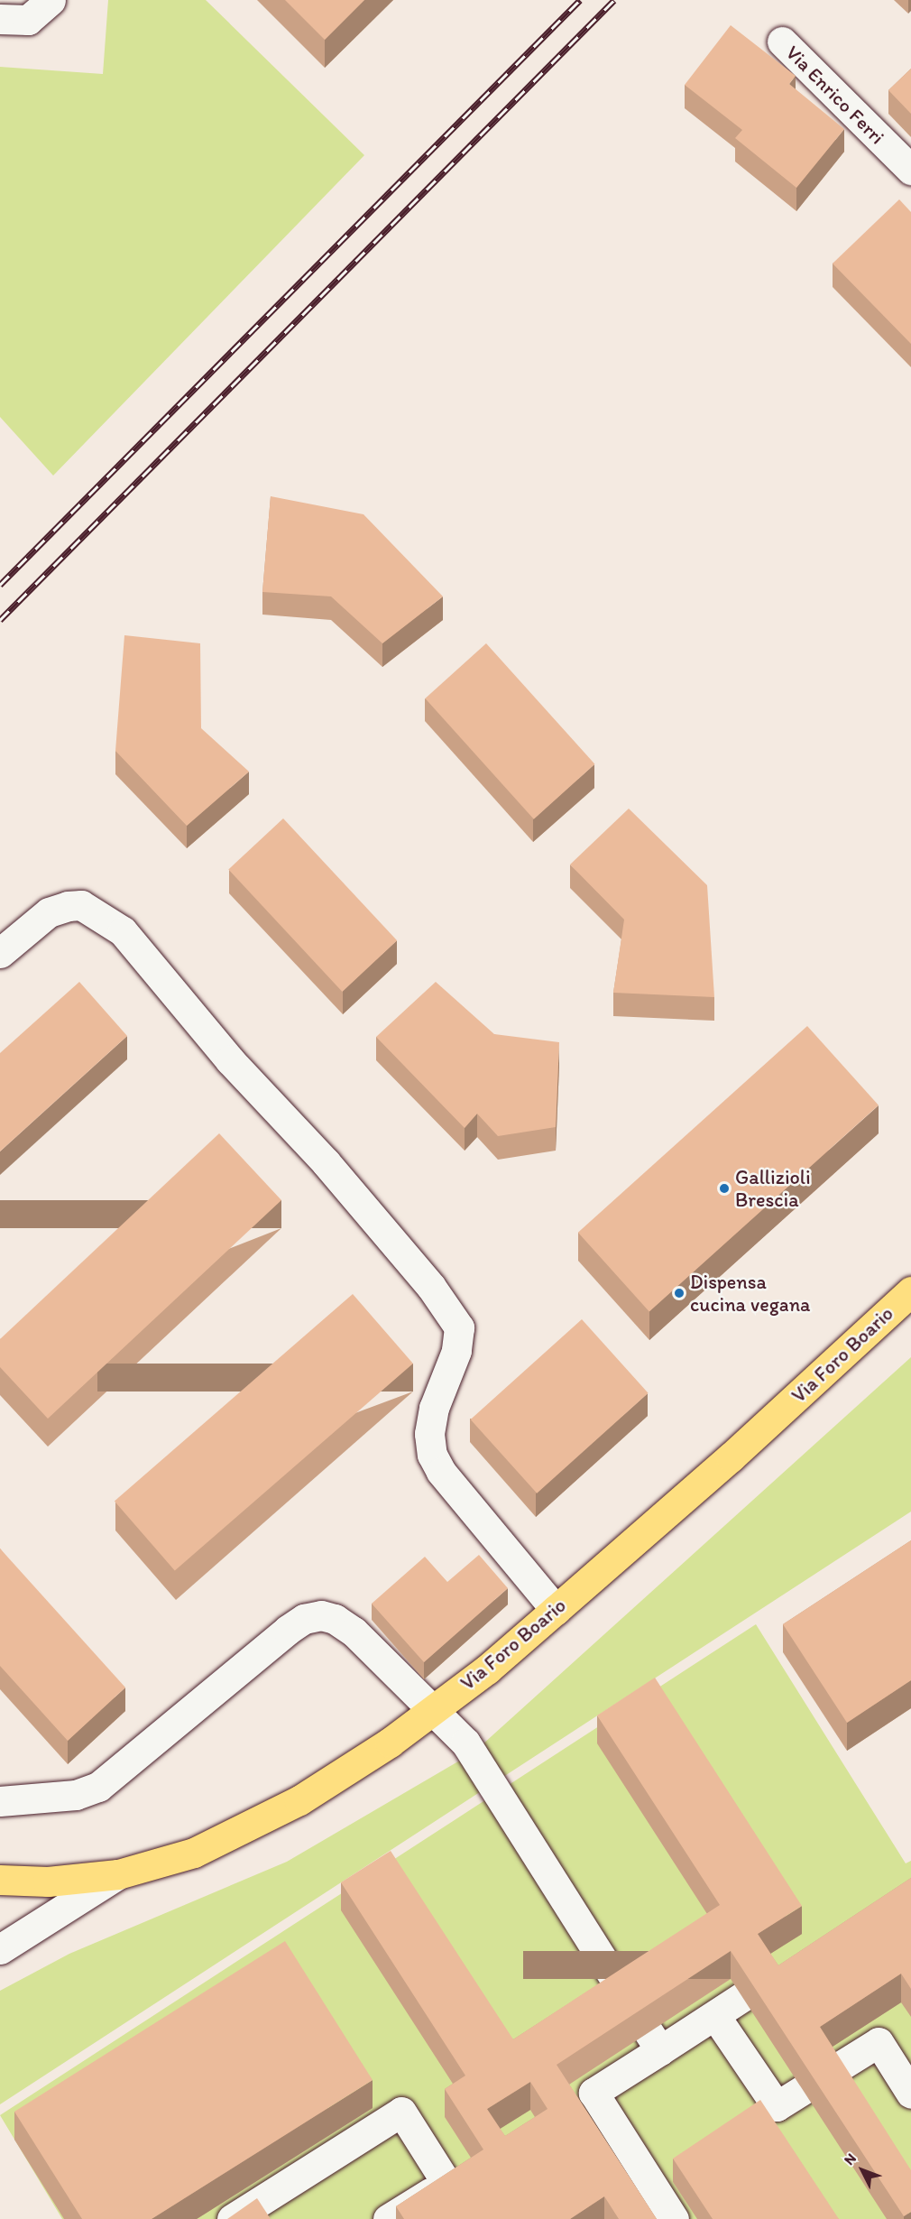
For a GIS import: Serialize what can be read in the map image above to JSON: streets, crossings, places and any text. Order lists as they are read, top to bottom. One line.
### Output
{"streets":{"main road":["Via Foro Boario"],"street":["Via Enrico Ferri"]},"places":["Gallizioli Brescia","Dispensa cucina vegana"],"north":"top left"}
